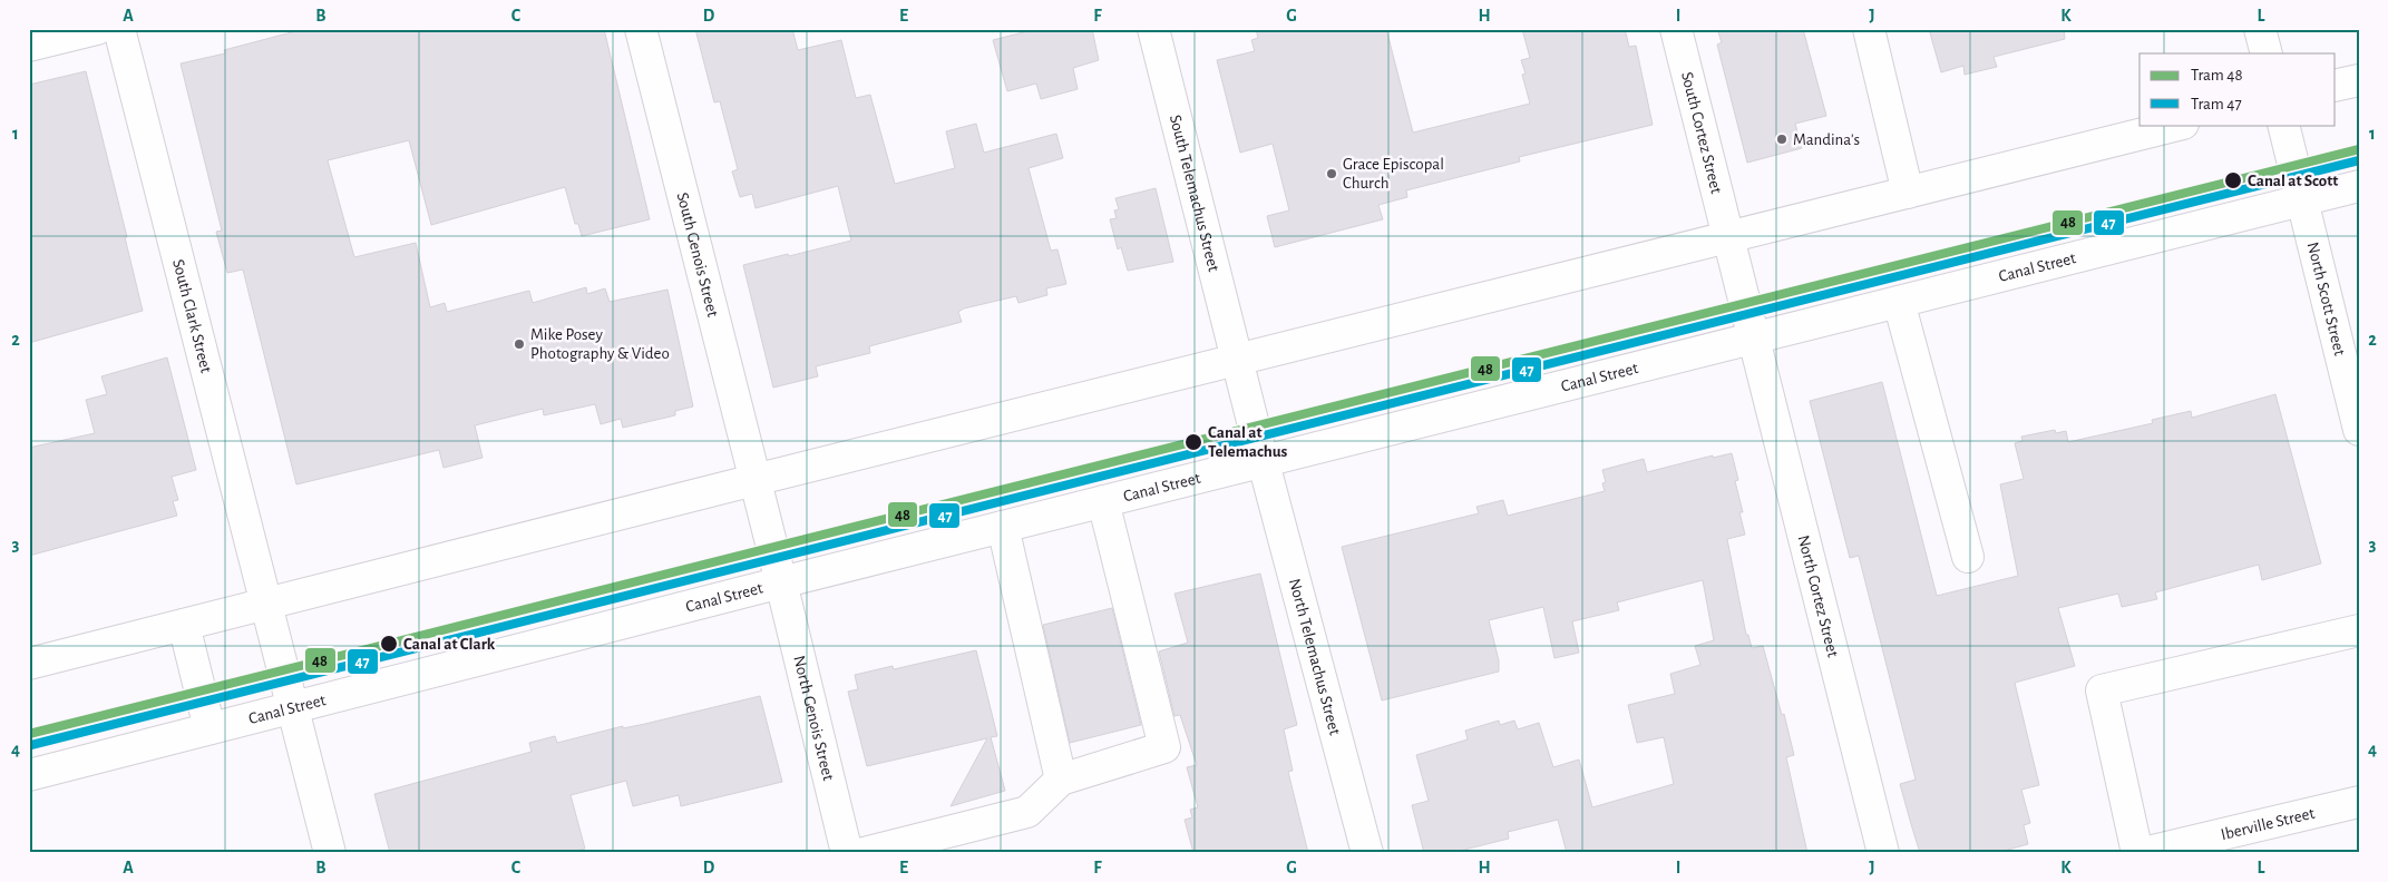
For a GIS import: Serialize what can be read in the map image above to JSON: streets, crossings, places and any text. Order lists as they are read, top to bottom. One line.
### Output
{"streets":{"main road":["South Cortez Street","South Telemachus Street","South Genois Street","Canal Street","North Scott Street","South Clark Street","North Cortez Street","North Telemachus Street","North Genois Street","Iberville Street"]},"crossings":[["South Cortez Street","Canal Street"],["South Cortez Street","North Cortez Street"],["South Telemachus Street","Canal Street"],["South Telemachus Street","North Telemachus Street"],["South Genois Street","Canal Street"],["South Genois Street","North Genois Street"],["Canal Street","North Scott Street"],["Canal Street","South Clark Street"],["Canal Street","North Cortez Street"],["Canal Street","North Telemachus Street"],["Canal Street","North Genois Street"]],"places":["Mandina's","Grace Episcopal Church","Canal at Scott","Mike Posey Photography & Video","Canal at Telemachus","Canal at Clark"],"lines":["tram line 48","tram line 47"],"legend":["Tram 48","Tram 47"],"grid":{"columns":["A","B","C","D","E","F","G","H","I","J","K","L"],"rows":["1","2","3","4"]}}
